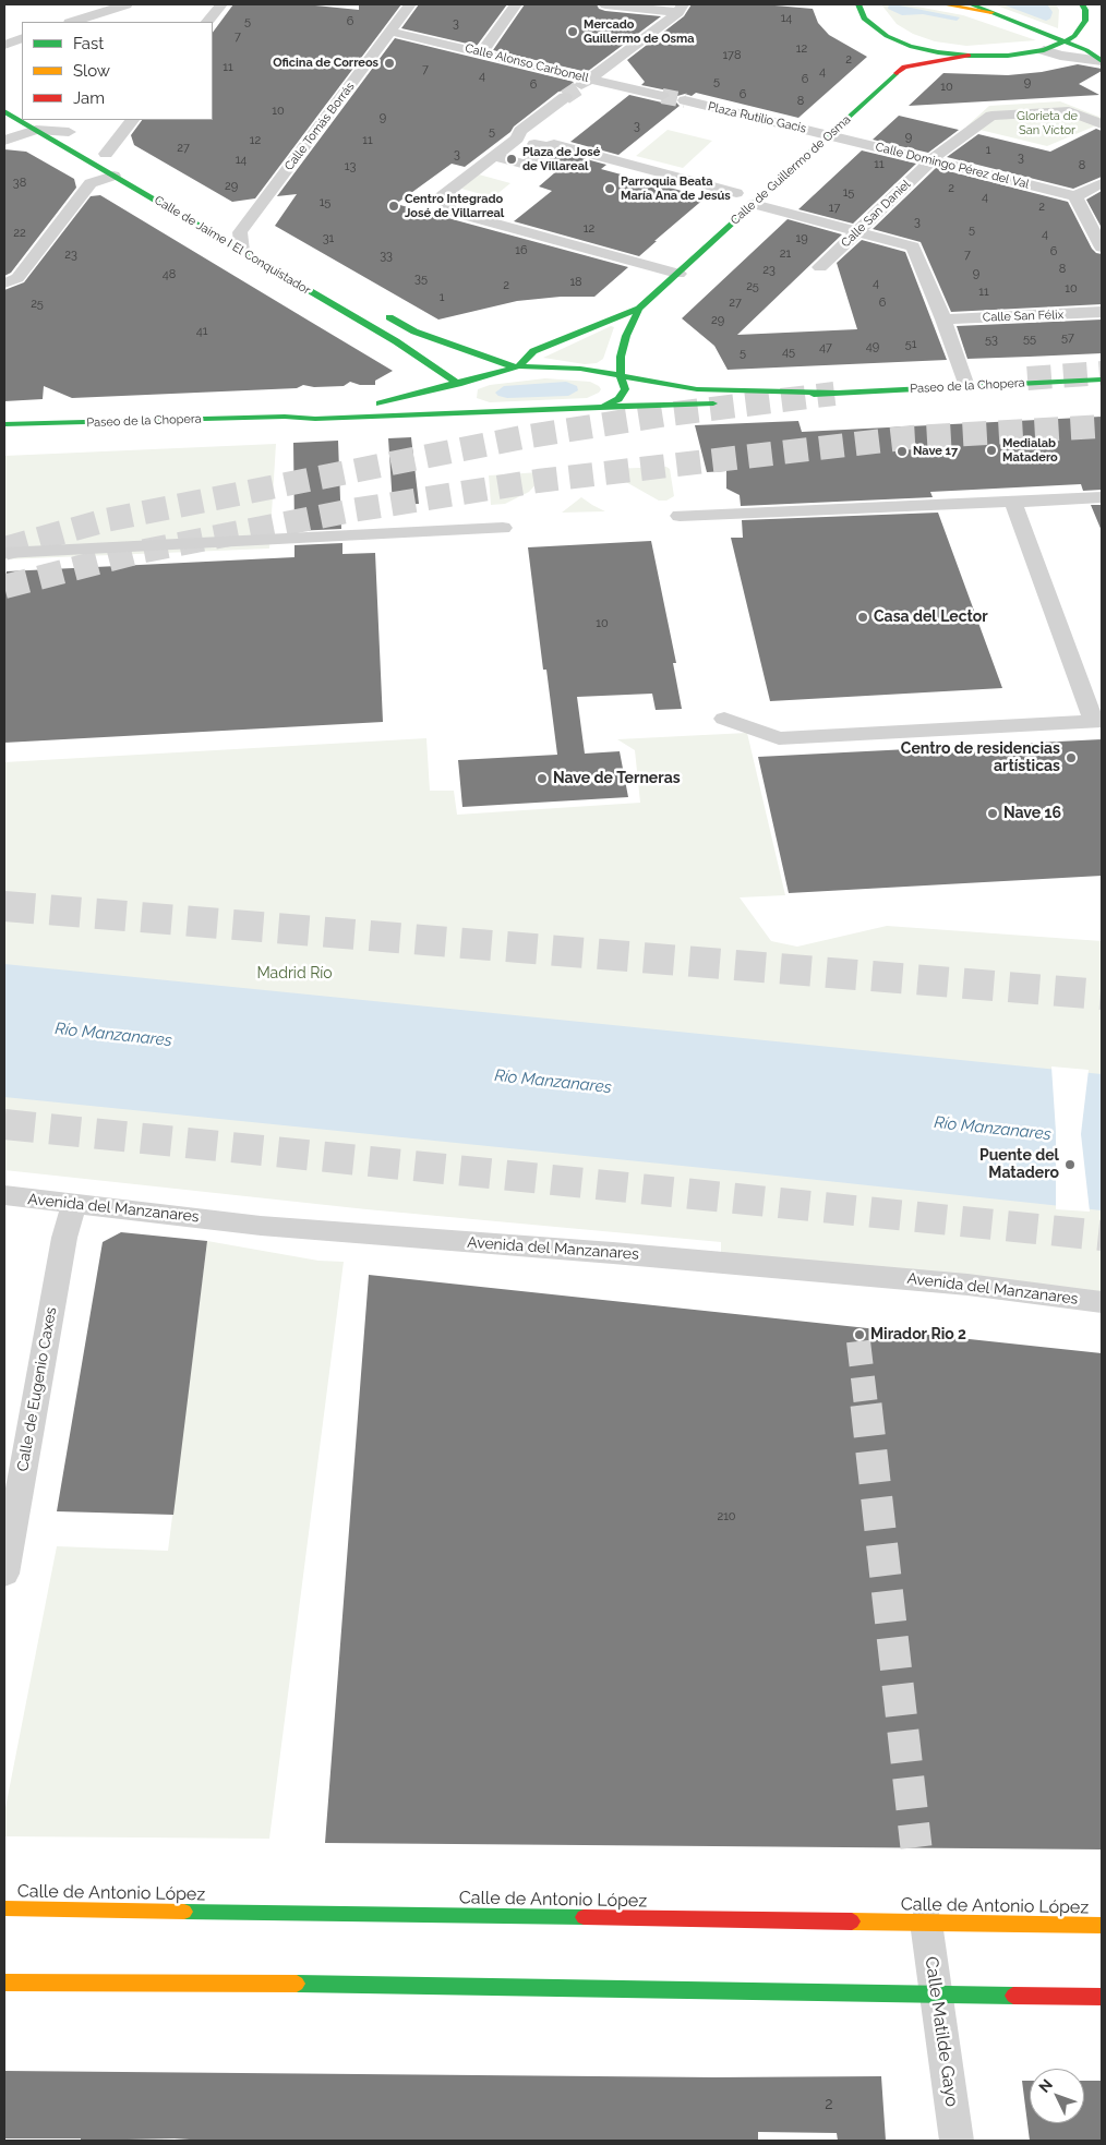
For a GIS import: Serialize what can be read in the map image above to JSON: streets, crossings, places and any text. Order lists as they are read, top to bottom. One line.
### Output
{"streets":{"street":["Calle Alonso Carbonell","Plaza Rutilio Gacis","Calle Tomás Borrás","Calle Domingo Pérez del Val","Calle de Guillermo de Osma","Calle San Daniel","Calle de Jaime I El Conquistador","Calle San Félix","Paseo de la Chopera","Avenida del Manzanares","Calle de Eugenio Caxes","Calle de Antonio López","Calle Matilde Gayo"]},"crossings":[["Calle Alonso Carbonell","Calle Tomás Borrás"],["Plaza Rutilio Gacis","Calle Domingo Pérez del Val"],["Plaza Rutilio Gacis","Calle de Guillermo de Osma"],["Calle Tomás Borrás","Calle de Jaime I El Conquistador"],["Calle Domingo Pérez del Val","Calle de Guillermo de Osma"],["Calle Domingo Pérez del Val","Calle San Daniel"],["Calle de Guillermo de Osma","Paseo de la Chopera"],["Calle de Jaime I El Conquistador","Paseo de la Chopera"],["Avenida del Manzanares","Calle de Eugenio Caxes"],["Calle de Antonio López","Calle Matilde Gayo"]],"water":["Río Manzanares"],"parks":["Glorieta de San Víctor","Madrid Río"],"places":["Mercado Guillermo de Osma","Oficina de Correos","Plaza de José de Villareal","Parroquia Beata María Ana de Jesús","Centro Integrado José de Villarreal","Medialab Matadero","Nave 17","Casa del Lector","Centro de residencias artísticas","Nave de Terneras","Nave 16","Puente del Matadero","Mirador Rio 2"],"house_numbers":["14","5","6","3","7","12","178","2","11","7","4","4","6","5","9","6","10","6","8","10","9","3","5","9","12","11","27","1","3","3","14","11","8","13","38","29","2","15","4","15","2","17","3","12","5","22","4","31","19","16","6","21","23","7","33","8","23","9","48","35","18","4","2","25","10","11","1","27","6","25","29","41","57","55","53","51","49","47","45","5","10","210","2"],"legend":["Fast","Slow","Jam"],"north":"top left"}
